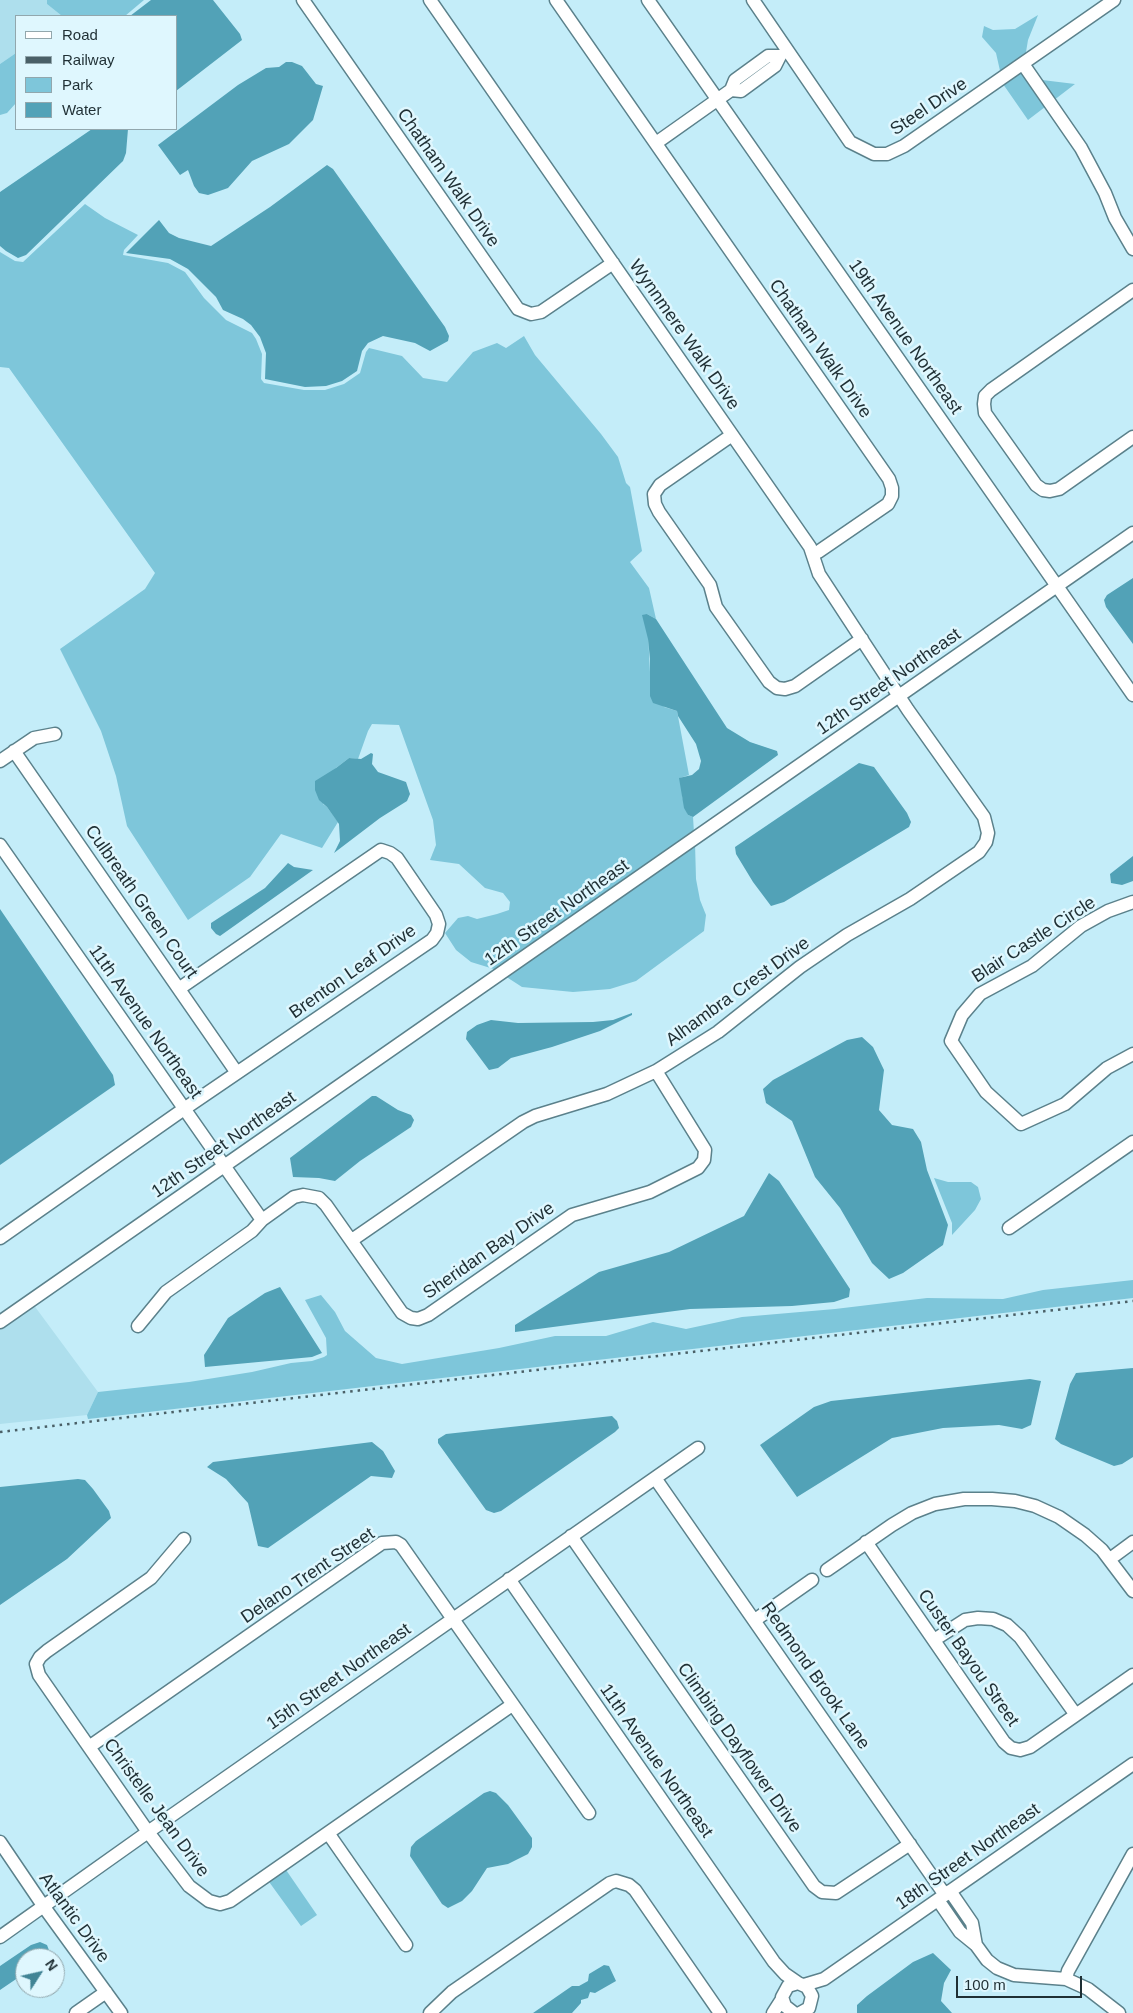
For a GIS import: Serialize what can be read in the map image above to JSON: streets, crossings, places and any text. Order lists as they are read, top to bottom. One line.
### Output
{"streets":{"street":["Steel Drive","Chatham Walk Drive","Wynnmere Walk Drive","19th Avenue Northeast","12th Street Northeast","Culbreath Green Court","Blair Castle Circle","Brenton Leaf Drive","Alhambra Crest Drive","11th Avenue Northeast","Sheridan Bay Drive","Delano Trent Street","Custer Bayou Street","Redmond Brook Lane","15th Street Northeast","Climbing Dayflower Drive","Christelle Jean Drive","18th Street Northeast","Atlantic Drive"]},"crossings":[["Chatham Walk Drive","Wynnmere Walk Drive"],["Wynnmere Walk Drive","12th Street Northeast"],["Wynnmere Walk Drive","Alhambra Crest Drive"],["19th Avenue Northeast","12th Street Northeast"],["12th Street Northeast","Alhambra Crest Drive"],["12th Street Northeast","11th Avenue Northeast"],["Culbreath Green Court","Brenton Leaf Drive"],["Brenton Leaf Drive","11th Avenue Northeast"],["Alhambra Crest Drive","Sheridan Bay Drive"],["11th Avenue Northeast","Sheridan Bay Drive"],["11th Avenue Northeast","15th Street Northeast"],["11th Avenue Northeast","18th Street Northeast"],["Delano Trent Street","15th Street Northeast"],["Delano Trent Street","Christelle Jean Drive"],["Redmond Brook Lane","15th Street Northeast"],["Redmond Brook Lane","Climbing Dayflower Drive"],["Redmond Brook Lane","18th Street Northeast"],["15th Street Northeast","Climbing Dayflower Drive"],["15th Street Northeast","Christelle Jean Drive"],["15th Street Northeast","Atlantic Drive"]],"legend":["Road","Railway","Park","Water"],"scale_bar":"100 m","north":"top right"}
